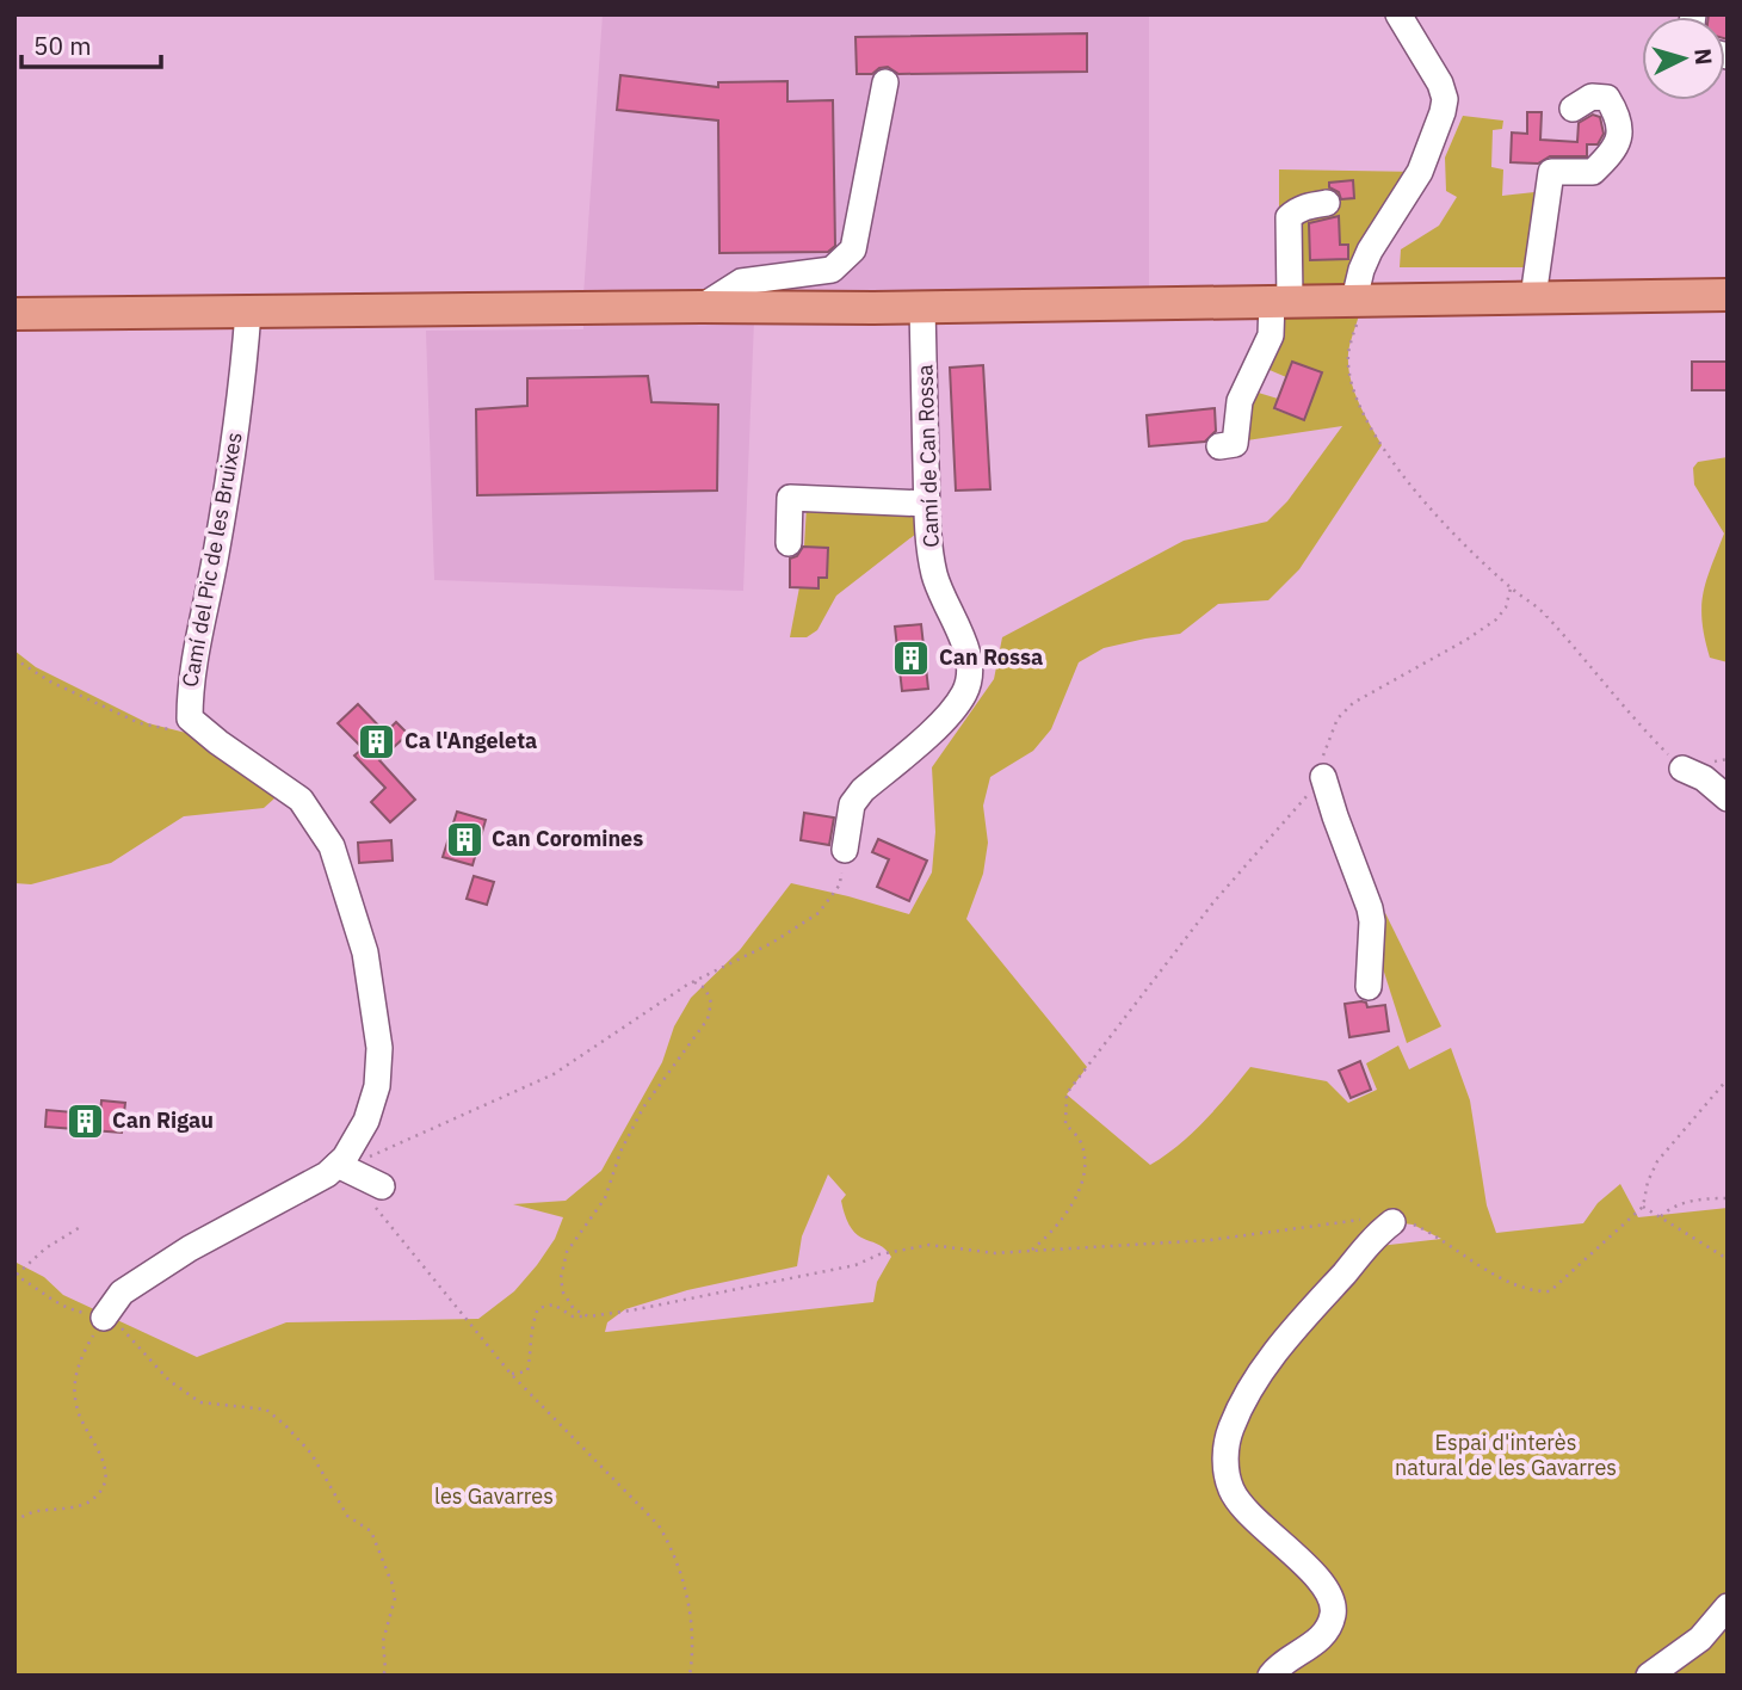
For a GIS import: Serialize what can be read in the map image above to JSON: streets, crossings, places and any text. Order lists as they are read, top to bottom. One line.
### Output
{"streets":{"street":["Camí de Can Rossa","Camí del Pic de les Bruixes"]},"parks":["Espai d'interès natural de les Gavarres","les Gavarres"],"places":{"building":["Can Rossa","Ca l'Angeleta","Can Coromines","Can Rigau"]},"scale_bar":"50 m","north":"right"}
